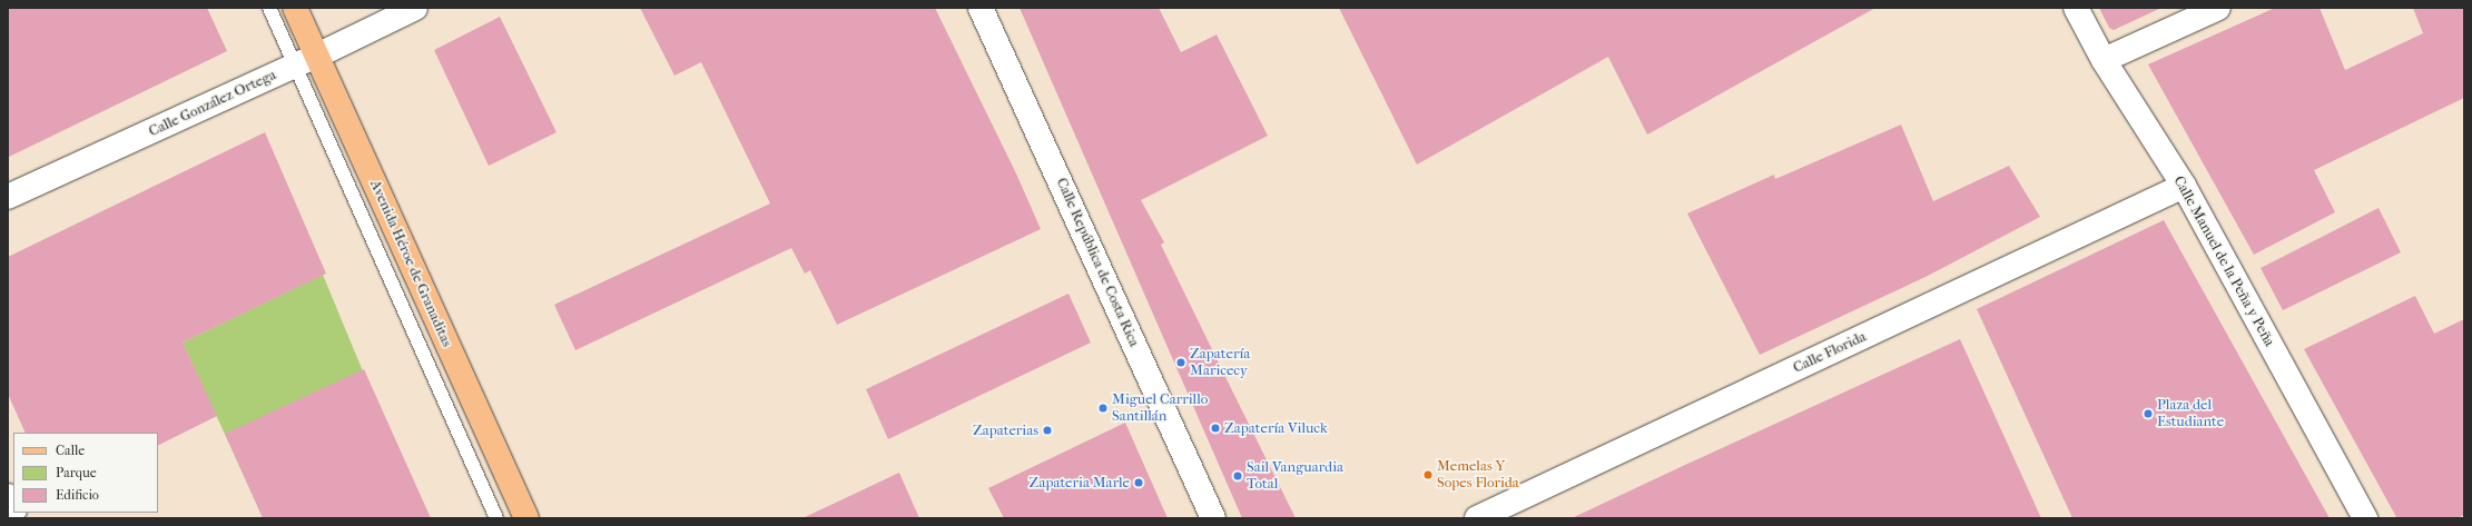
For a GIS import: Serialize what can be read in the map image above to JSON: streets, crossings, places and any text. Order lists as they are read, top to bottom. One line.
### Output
{"streets":{"main road":["Avenida Héroe de Granaditas"],"street":["Calle González Ortega","Calle Manuel de la Peña y Peña","Calle República de Costa Rica","Calle Florida"]},"crossings":[["Calle González Ortega","Avenida Héroe de Granaditas"],["Calle Manuel de la Peña y Peña","Calle Florida"]],"places":["Zapatería Maricecy","Miguel Carrillo Santillán","Plaza del Estudiante","Zapatería Viluck","Zapaterias","Memelas Y Sopes Florida","Sail Vanguardia Total","Zapateria Marle"],"legend":["Calle","Parque","Edificio"]}
